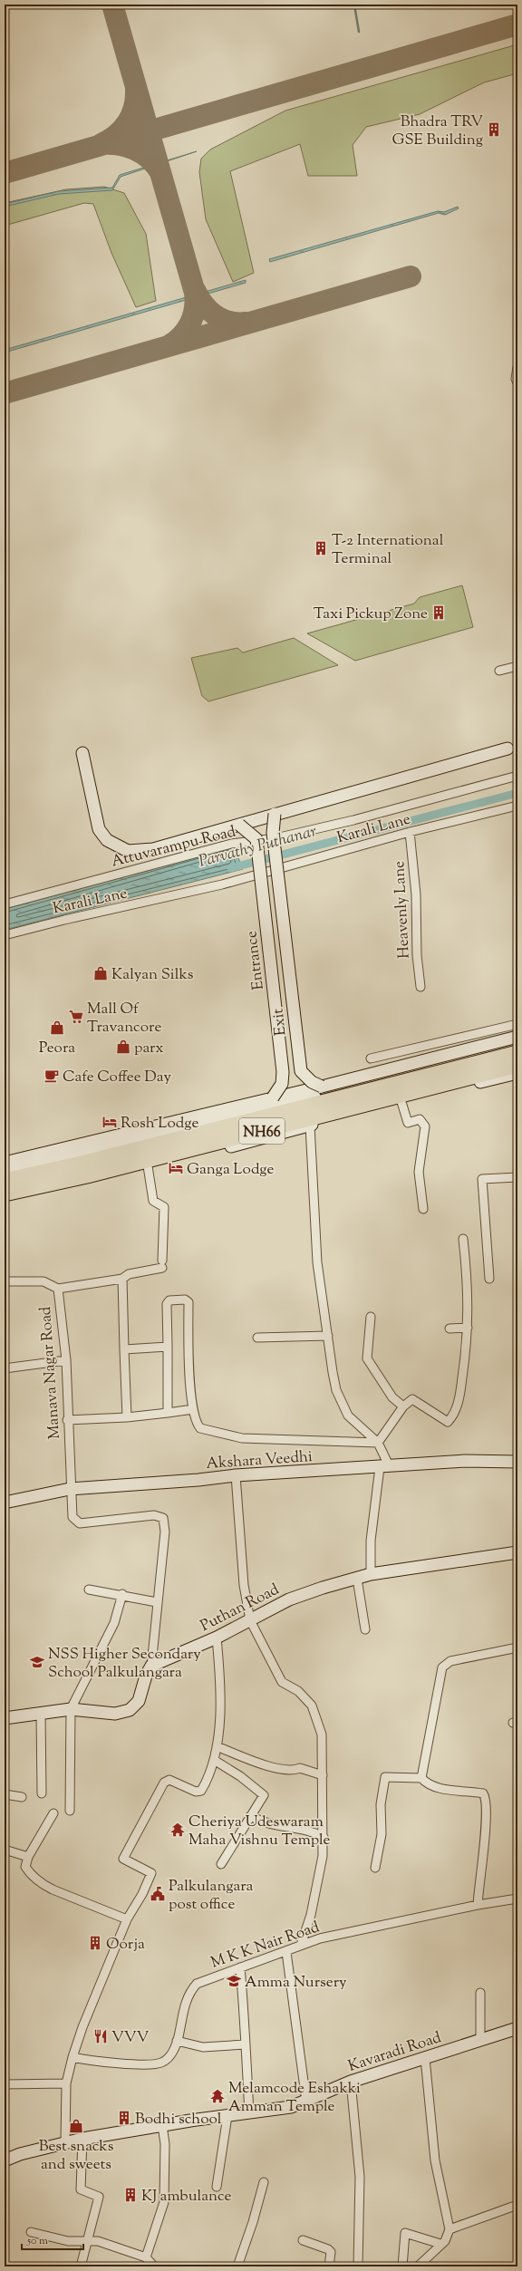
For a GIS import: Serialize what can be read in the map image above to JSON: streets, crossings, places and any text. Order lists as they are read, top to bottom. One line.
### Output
{"streets":{"highway":["NH66"],"street":["Karali Lane","Attuvarampu Road","Heavenly Lane","Entrance","Exit","Manava Nagar Road","Akshara Veedhi","Puthan Road","M K K Nair Road","Kavaradi Road"]},"crossings":[["Karali Lane","Heavenly Lane"],["Manava Nagar Road","Akshara Veedhi"]],"water":["Parvathy Puthanar"],"places":{"building":["Bhadra TRV GSE Building","T-2 International Terminal","Taxi Pickup Zone","Oorja","Bodhi school","KJ ambulance"],"shop":["Kalyan Silks","Peora","parx","Best snacks and sweets"],"supermarket":["Mall Of Travancore"],"cafe":["Cafe Coffee Day"],"hotel":["Rosh Lodge","Ganga Lodge"],"school or university":["NSS Higher Secondary School Palkulangara","Amma Nursery"],"temple":["Cheriya Udeswaram Maha Vishnu Temple","Melamcode Eshakki Amman Temple"],"public building":["Palkulangara post office"],"restaurant":["VVV"]},"scale_bar":"50 m"}
